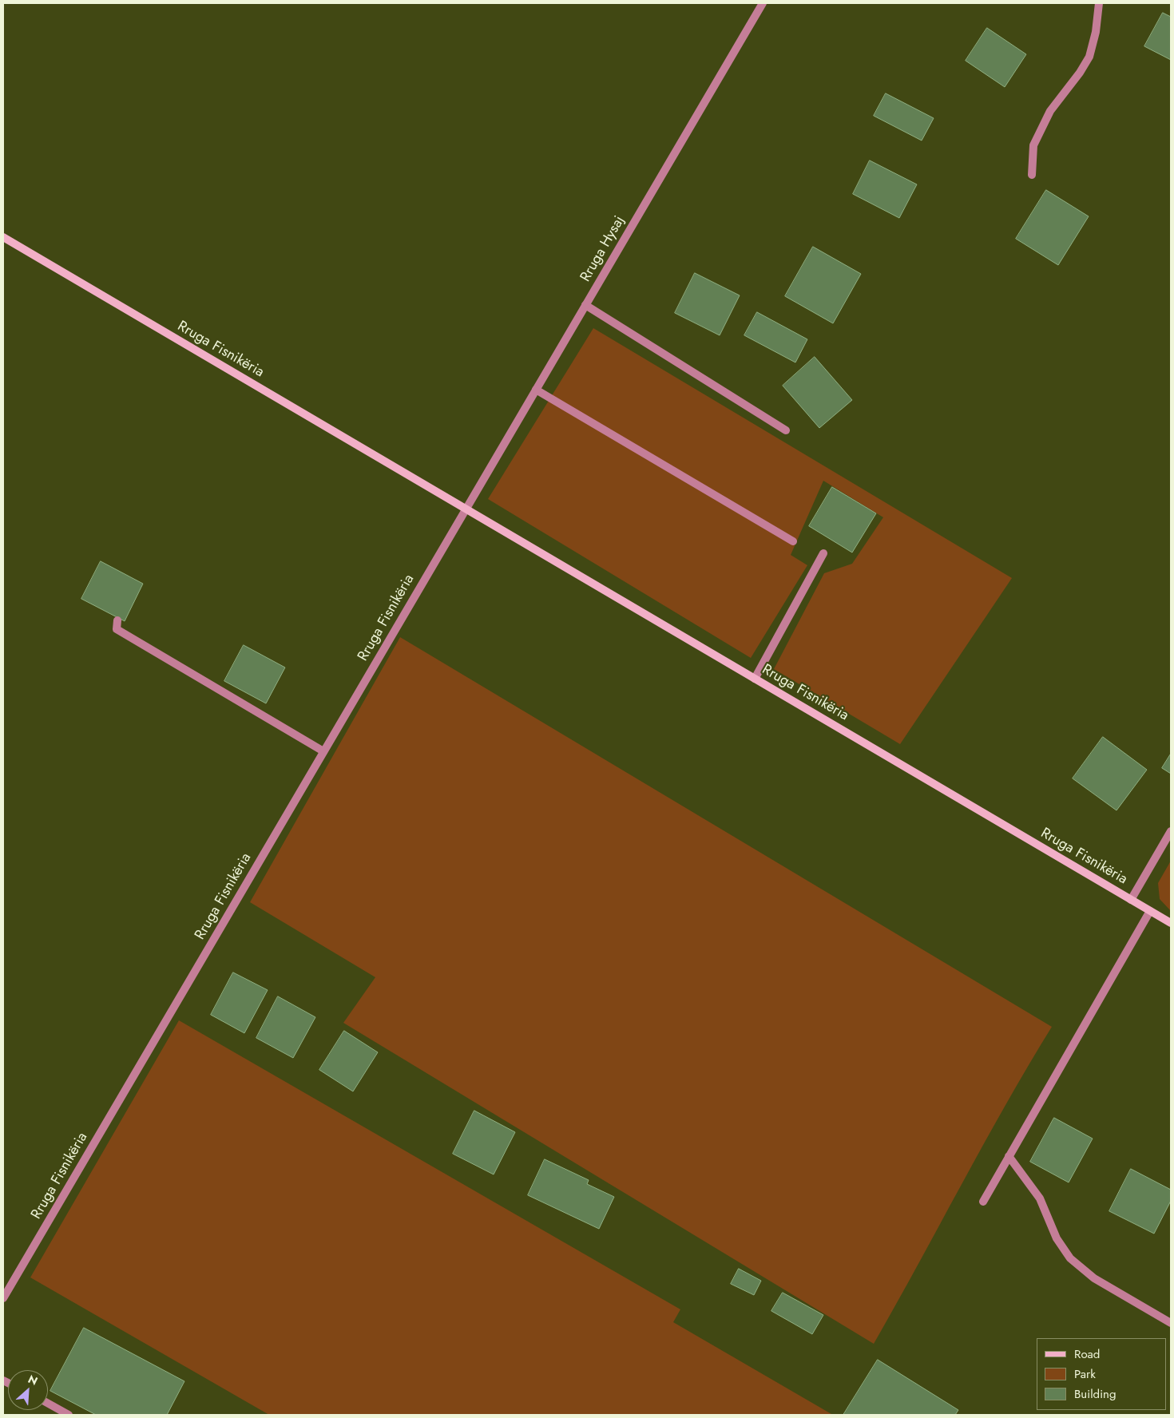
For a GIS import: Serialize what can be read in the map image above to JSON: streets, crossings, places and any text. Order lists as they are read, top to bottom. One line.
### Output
{"streets":{"street":["Rruga Hysaj","Rruga Fisnikëria"]},"crossings":[["Rruga Hysaj","Rruga Fisnikëria"]],"legend":["Road","Park","Building"],"north":"top right"}
